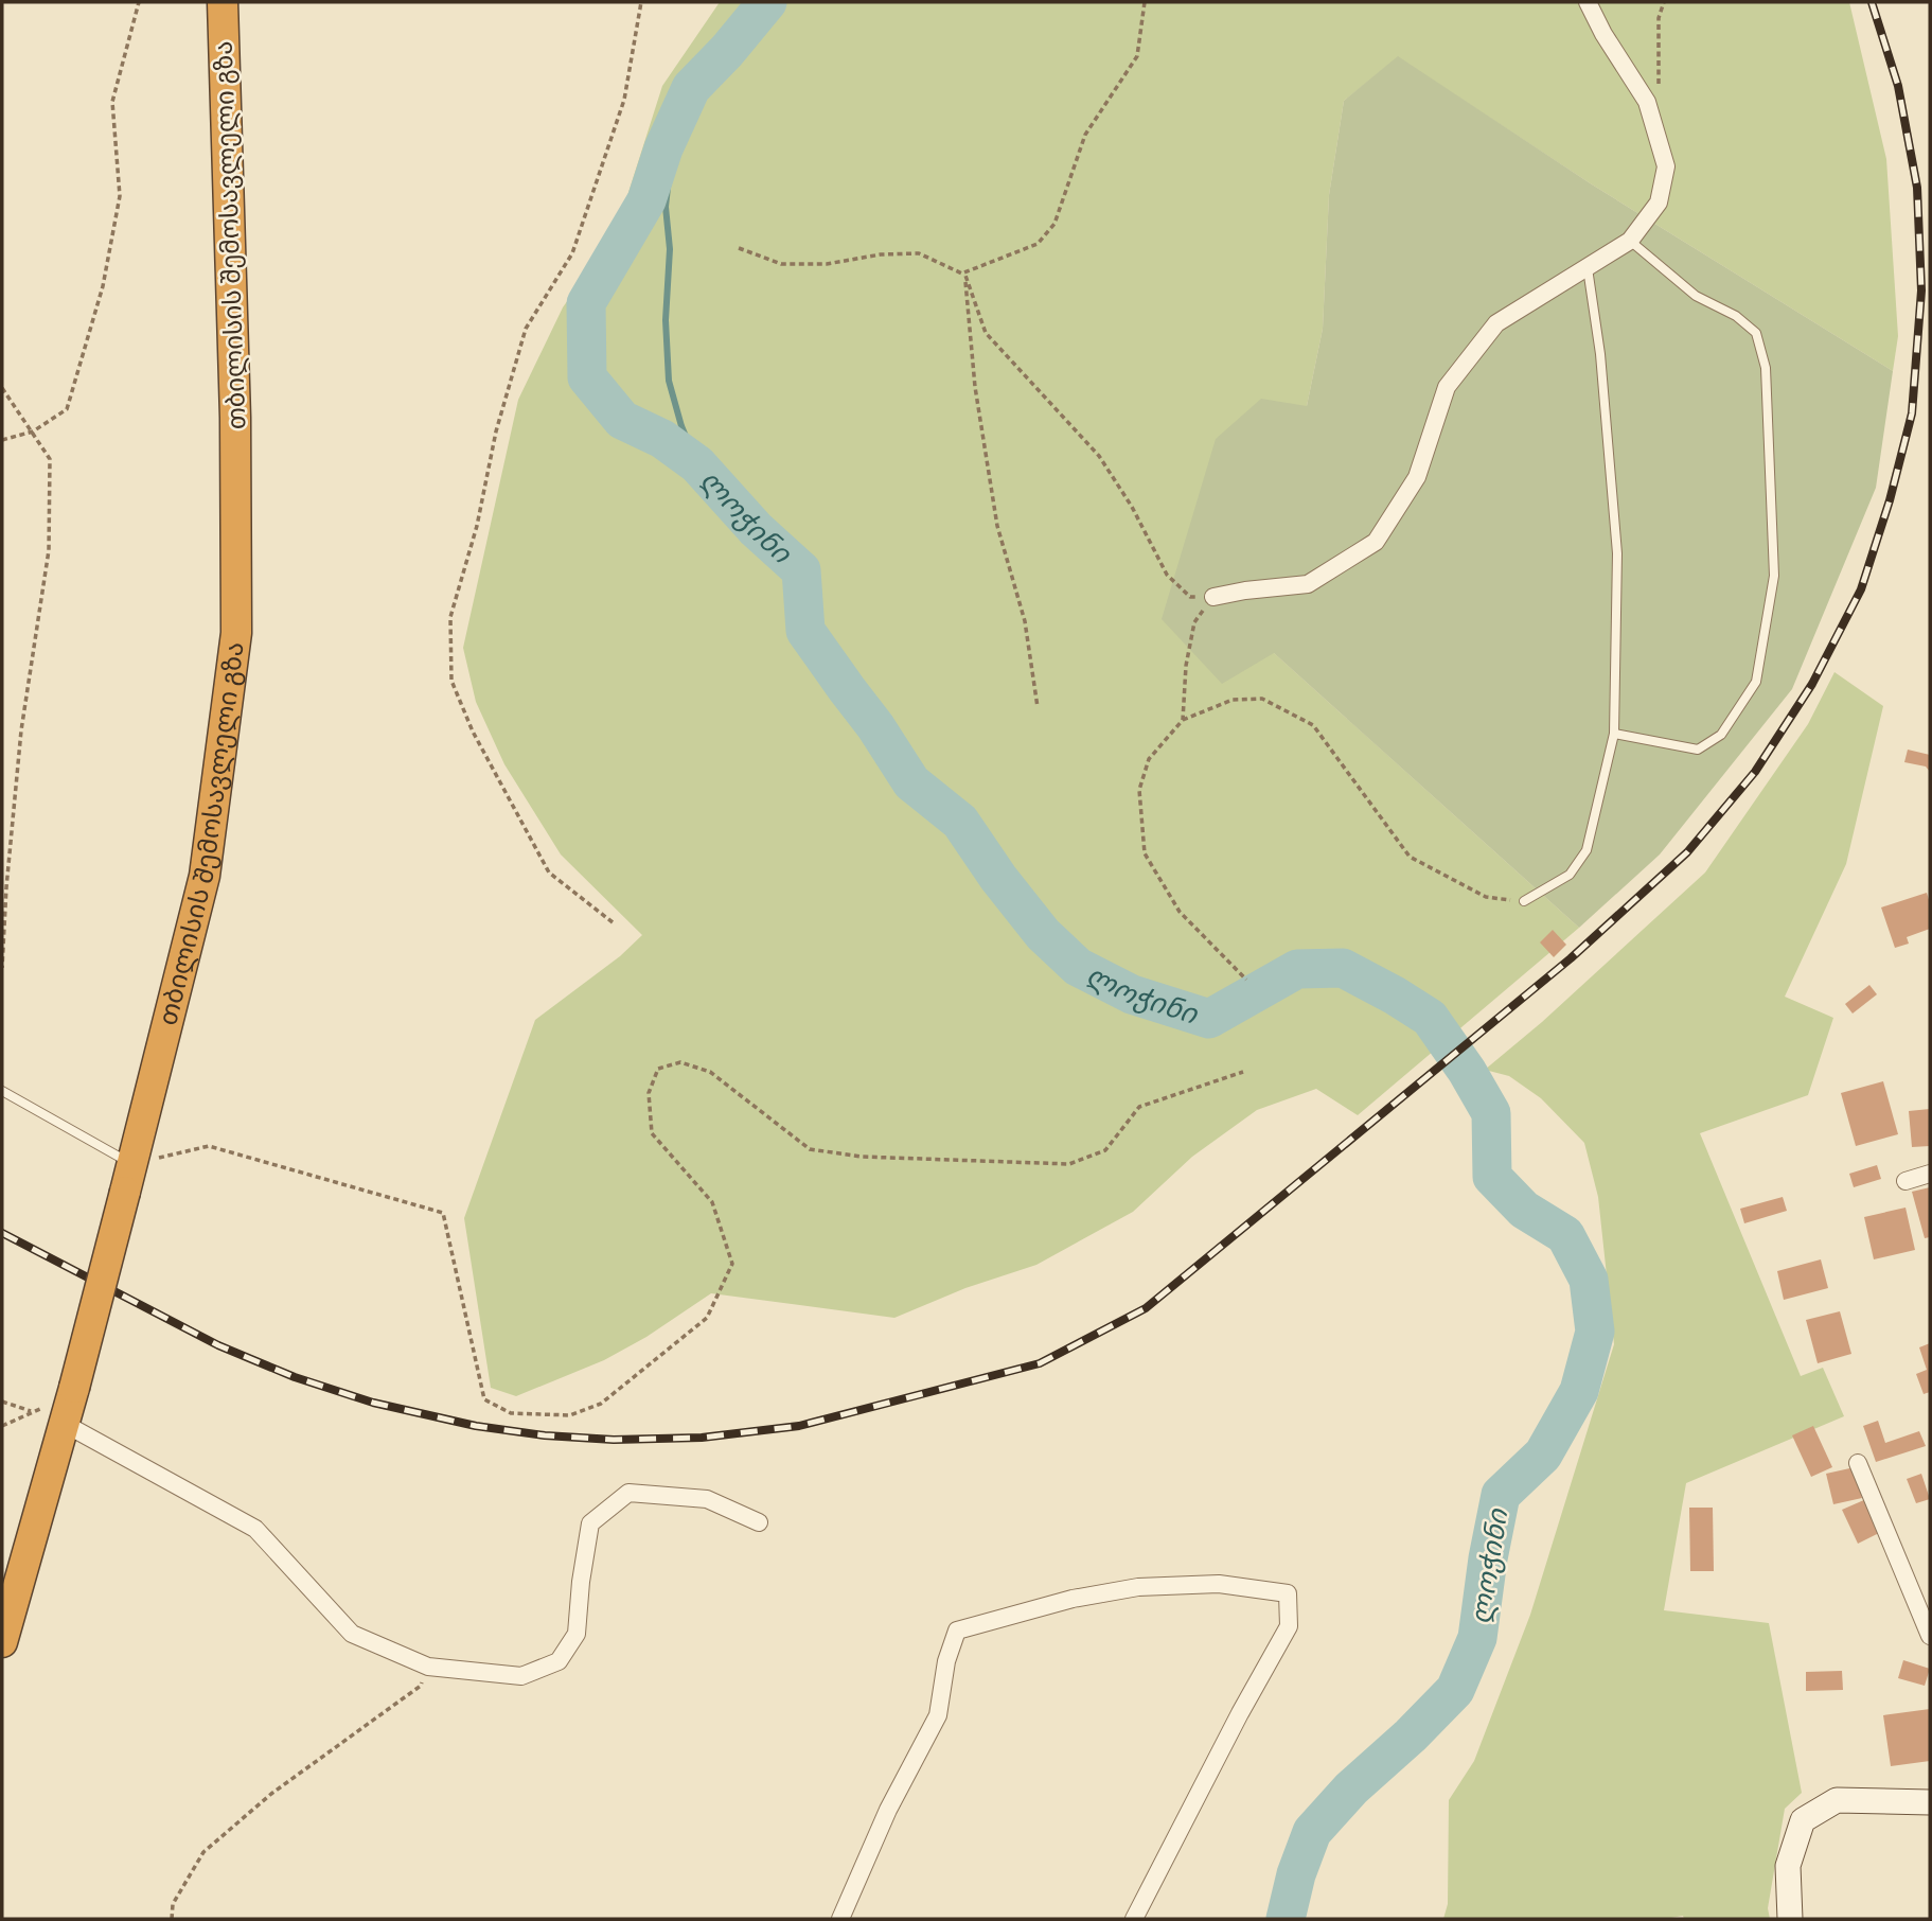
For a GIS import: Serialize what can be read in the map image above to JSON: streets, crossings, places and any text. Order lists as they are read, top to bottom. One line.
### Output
{"streets":{"highway":["თბილისის შემოსავლელი გზა"]},"water":["ლოჭინი"]}
